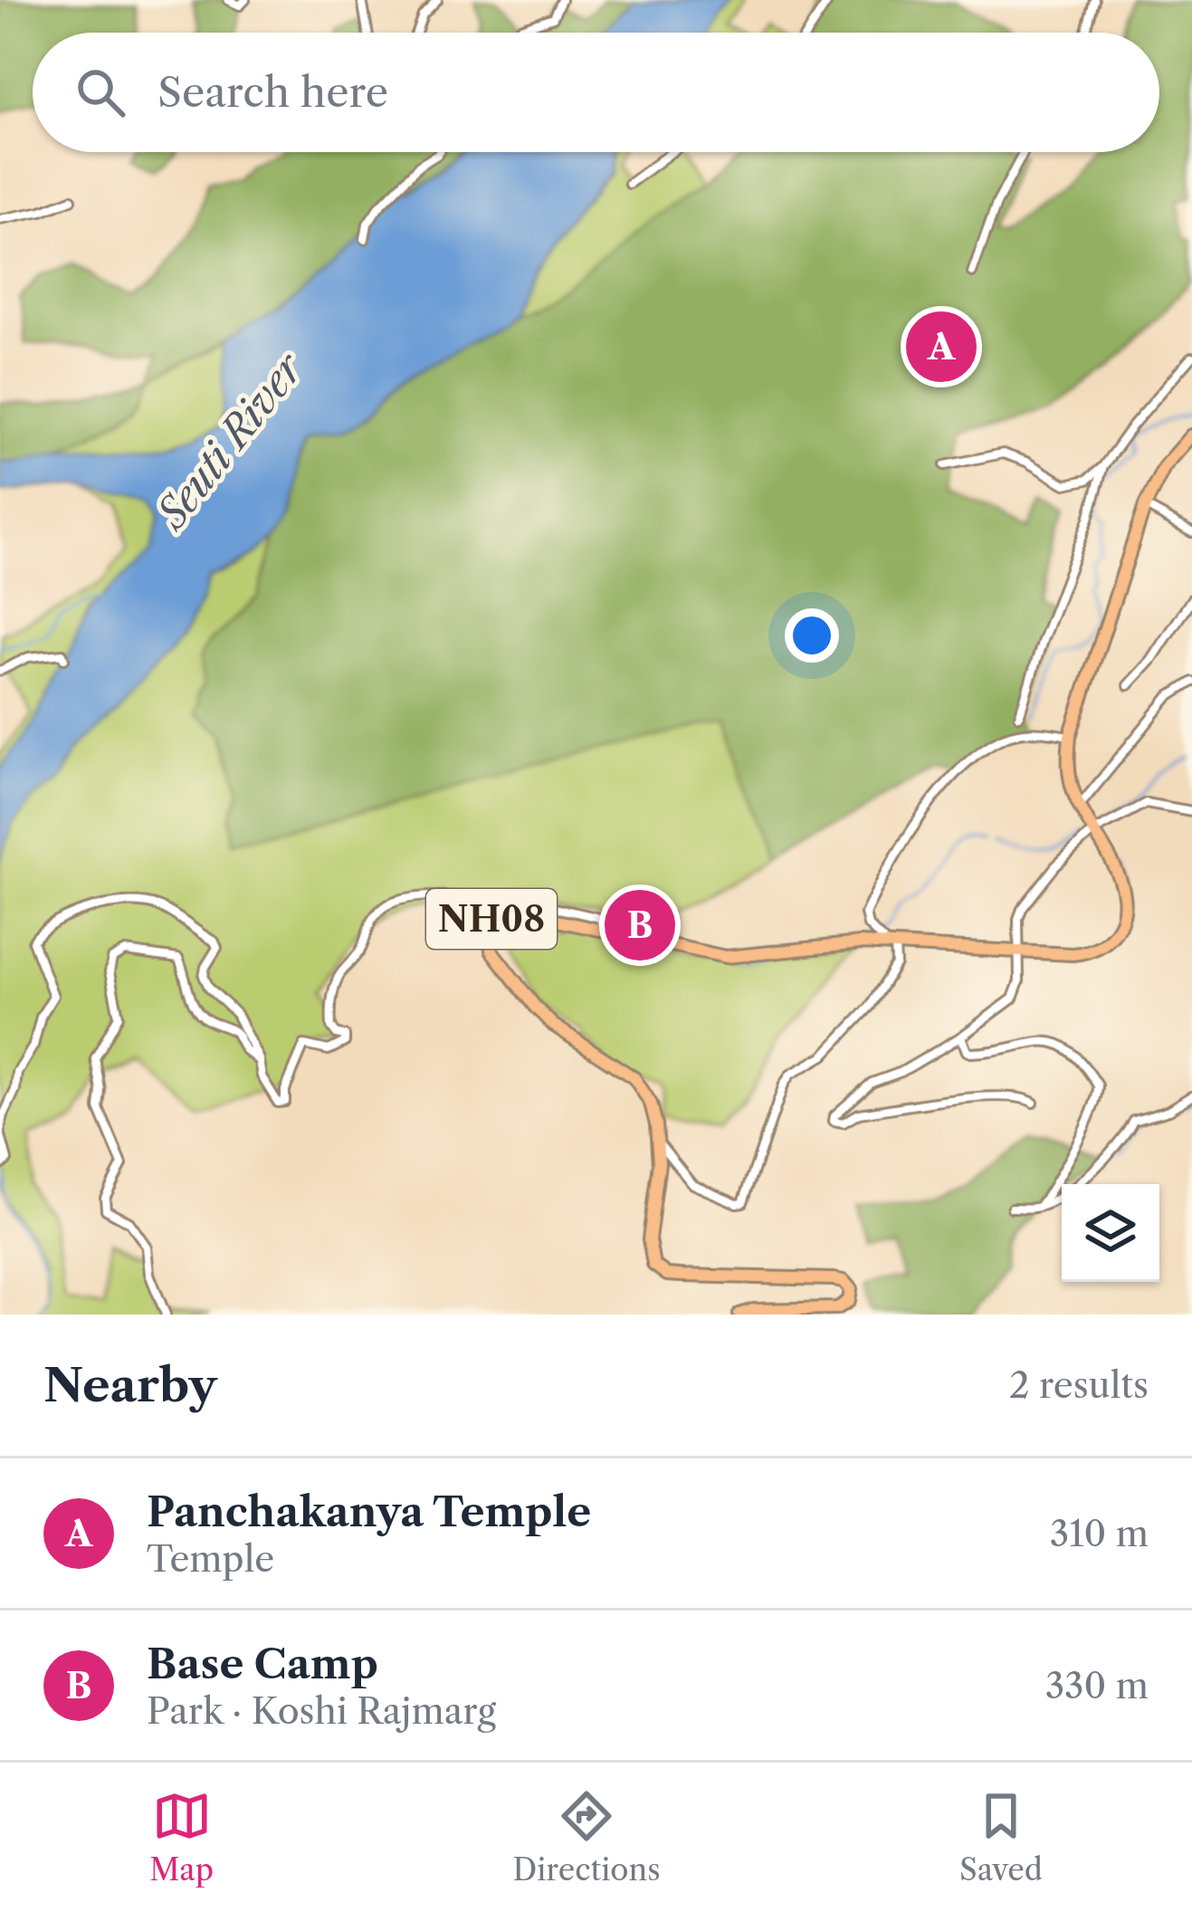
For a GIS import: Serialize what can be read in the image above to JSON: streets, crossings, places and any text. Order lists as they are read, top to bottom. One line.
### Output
{"streets":{"main road":["NH08"]},"water":["Seuti River"],"page":{"search":"Search here","pins":["A","B"],"heading":["Nearby","2 results"],"list":[{"mark":"A","name":"Panchakanya Temple","note":"Temple","value":"310 m"},{"mark":"B","name":"Base Camp","note":"Park · Koshi Rajmarg","value":"330 m"}],"nav":["Map","Directions","Saved"]}}
